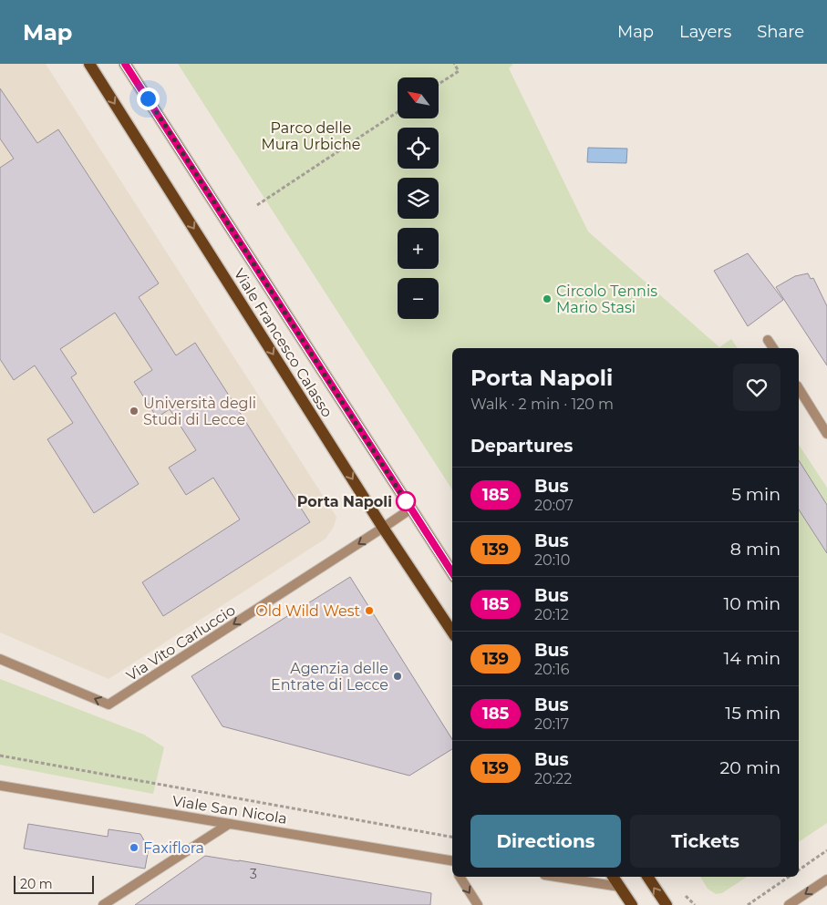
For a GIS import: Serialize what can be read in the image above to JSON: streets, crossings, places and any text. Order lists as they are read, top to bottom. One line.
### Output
{"streets":{"main road":["Viale Francesco Calasso"],"street":["Via Vito Carluccio","Viale San Nicola"]},"crossings":[["Viale Francesco Calasso","Via Vito Carluccio"]],"one_way":["Via Vito Carluccio"],"parks":["Parco delle Mura Urbiche"],"places":["Circolo Tennis Mario Stasi","Università degli Studi di Lecce","Porta Napoli","Old Wild West","Agenzia delle Entrate di Lecce","Faxiflora"],"lines":["bus line 185"],"house_numbers":["3"],"scale_bar":"20 m","north":"top left","page":{"header":"Map","nav":["Map","Layers","Share"],"map_buttons":["+","−"],"heading":[["Porta Napoli","Walk · 2 min · 120 m"],"Departures"],"list":[{"mark":"185","name":"Bus","note":"20:07","value":"5 min"},{"mark":"139","name":"Bus","note":"20:10","value":"8 min"},{"mark":"185","name":"Bus","note":"20:12","value":"10 min"},{"mark":"139","name":"Bus","note":"20:16","value":"14 min"},{"mark":"185","name":"Bus","note":"20:17","value":"15 min"},{"mark":"139","name":"Bus","note":"20:22","value":"20 min"}],"buttons":["Directions","Tickets"],"scale":"20 m"}}
